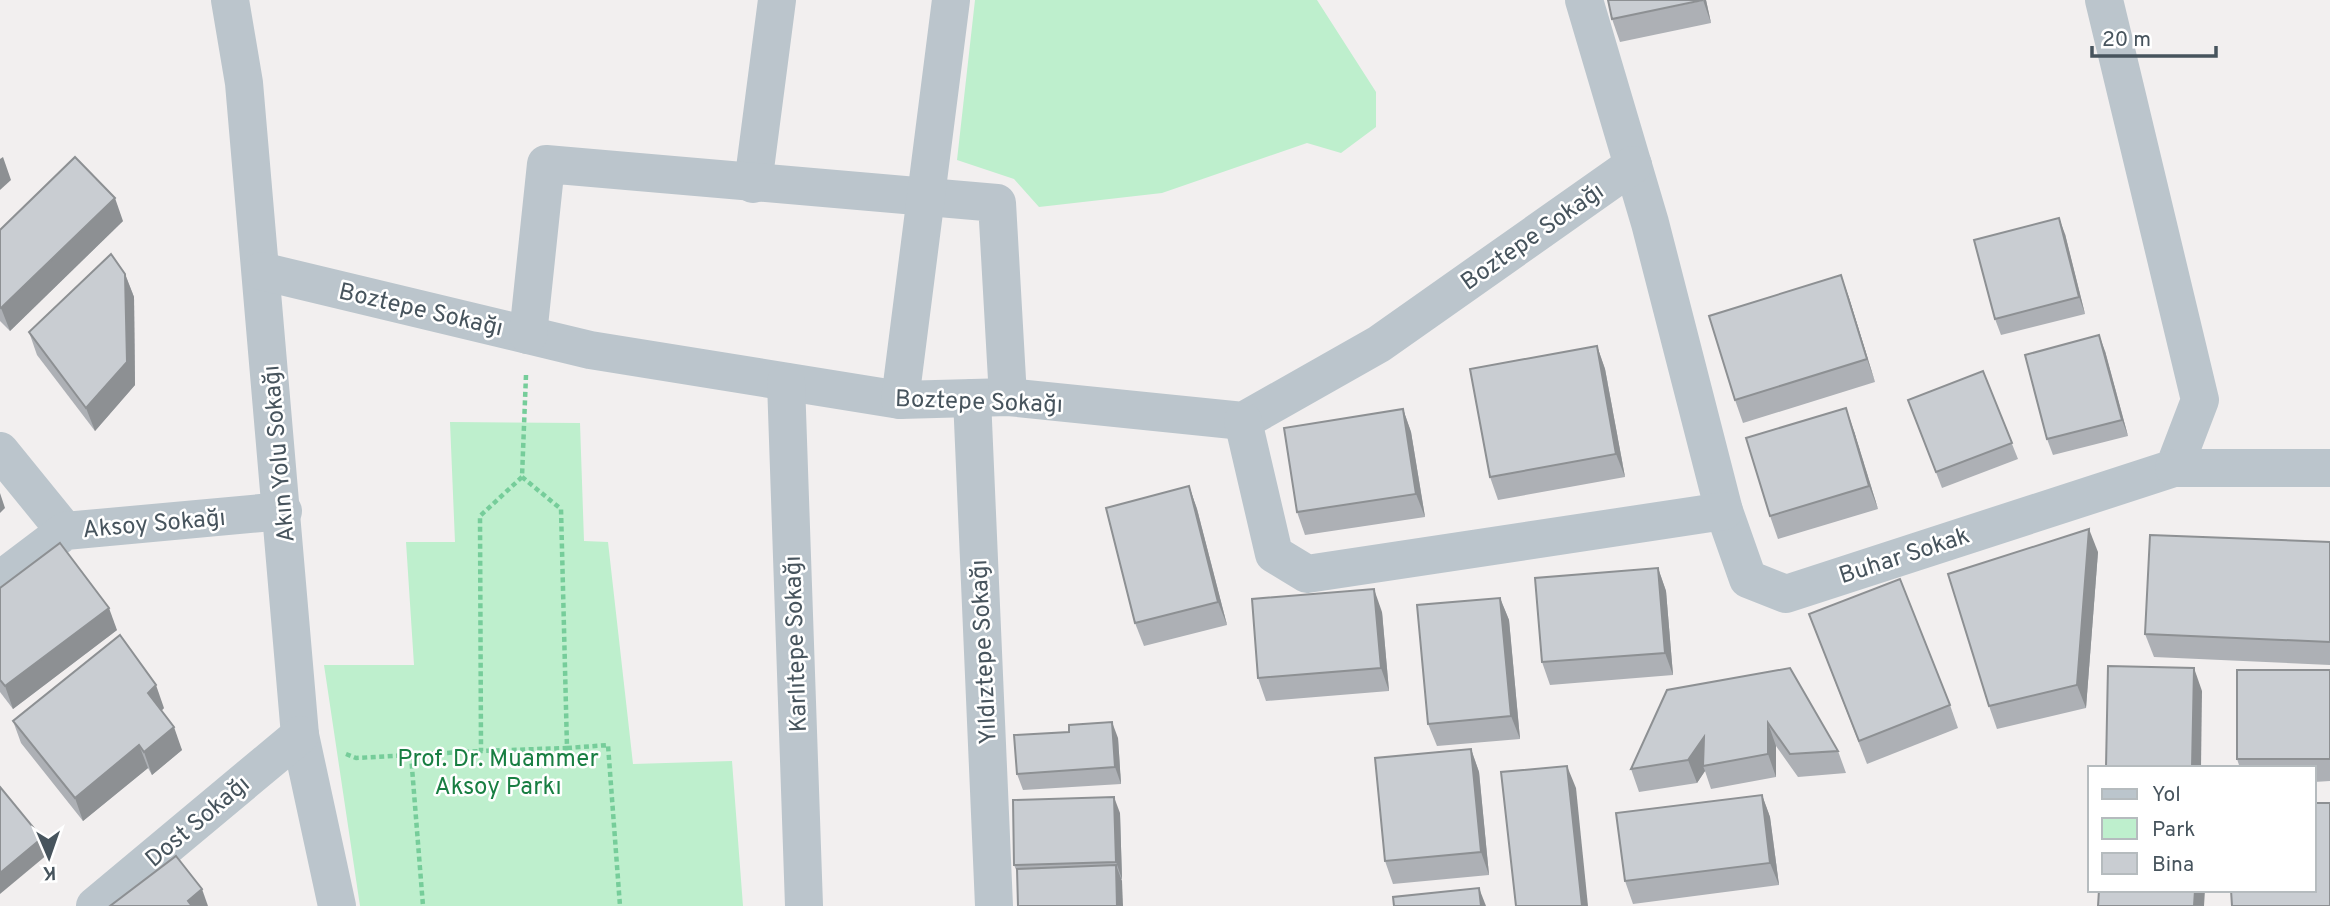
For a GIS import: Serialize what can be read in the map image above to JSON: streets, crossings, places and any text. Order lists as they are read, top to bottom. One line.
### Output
{"streets":{"street":["Boztepe Sokağı","Akın Yolu Sokağı","Aksoy Sokağı","Buhar Sokak","Karlıtepe Sokağı","Yıldıztepe Sokağı","Dost Sokağı"]},"crossings":[["Boztepe Sokağı","Akın Yolu Sokağı"],["Boztepe Sokağı","Buhar Sokak"],["Boztepe Sokağı","Karlıtepe Sokağı"],["Boztepe Sokağı","Yıldıztepe Sokağı"],["Akın Yolu Sokağı","Aksoy Sokağı"],["Akın Yolu Sokağı","Dost Sokağı"]],"parks":["Prof. Dr. Muammer Aksoy Parkı"],"legend":["Yol","Park","Bina"],"scale_bar":"20 m","north":"bottom"}
